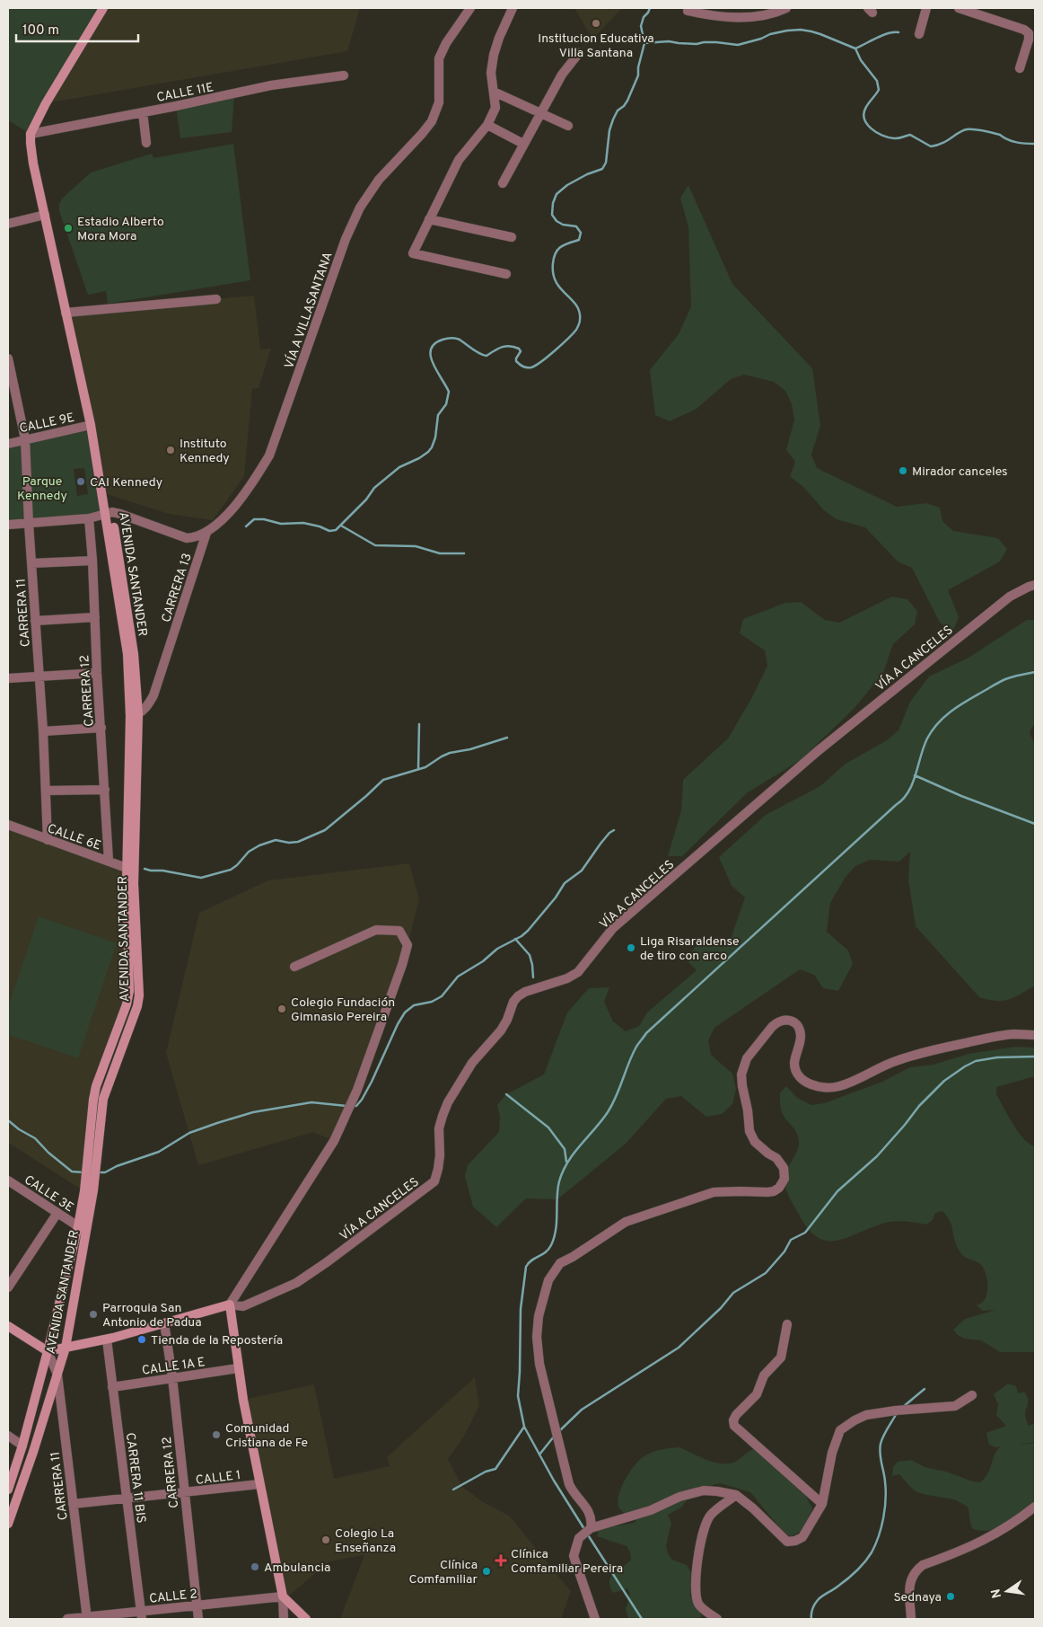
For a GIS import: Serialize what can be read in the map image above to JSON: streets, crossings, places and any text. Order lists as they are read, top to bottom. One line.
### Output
{"streets":{"street":["CALLE 11E","VÍA A VILLASANTANA","CALLE 9E","AVENIDA SANTANDER","CARRERA 13","CARRERA 11","VÍA A CANCELES","CARRERA 12","CALLE 6E","CALLE 3E","CALLE 1A E","CALLE 1","CARRERA 11 BIS","CALLE 2"]},"crossings":[["CALLE 11E","AVENIDA SANTANDER"],["VÍA A VILLASANTANA","AVENIDA SANTANDER"],["VÍA A VILLASANTANA","CARRERA 13"],["CALLE 9E","AVENIDA SANTANDER"],["CALLE 9E","CARRERA 11"],["AVENIDA SANTANDER","CARRERA 13"],["AVENIDA SANTANDER","CARRERA 11"],["AVENIDA SANTANDER","CALLE 6E"],["AVENIDA SANTANDER","CALLE 3E"],["CARRERA 11","CALLE 6E"],["CARRERA 11","CALLE 1"],["CARRERA 11","CALLE 2"],["CARRERA 12","CALLE 6E"],["CARRERA 12","CALLE 1A E"],["CARRERA 12","CALLE 1"],["CARRERA 12","CALLE 2"],["CALLE 1A E","CARRERA 11 BIS"],["CALLE 1","CARRERA 11 BIS"],["CARRERA 11 BIS","CALLE 2"]],"parks":["Parque Kennedy"],"places":{"other":["Institucion Educativa Villa Santana","Estadio Alberto Mora Mora","Instituto Kennedy","Mirador canceles","CAI Kennedy","Liga Risaraldense de tiro con arco","Colegio Fundación Gimnasio Pereira","Parroquia San Antonio de Padua","Tienda de la Repostería","Comunidad Cristiana de Fe","Colegio La Enseñanza","Ambulancia","Clínica Comfamiliar","Sednaya"],"health":["Clínica Comfamiliar Pereira"]},"scale_bar":"100 m","north":"left"}
